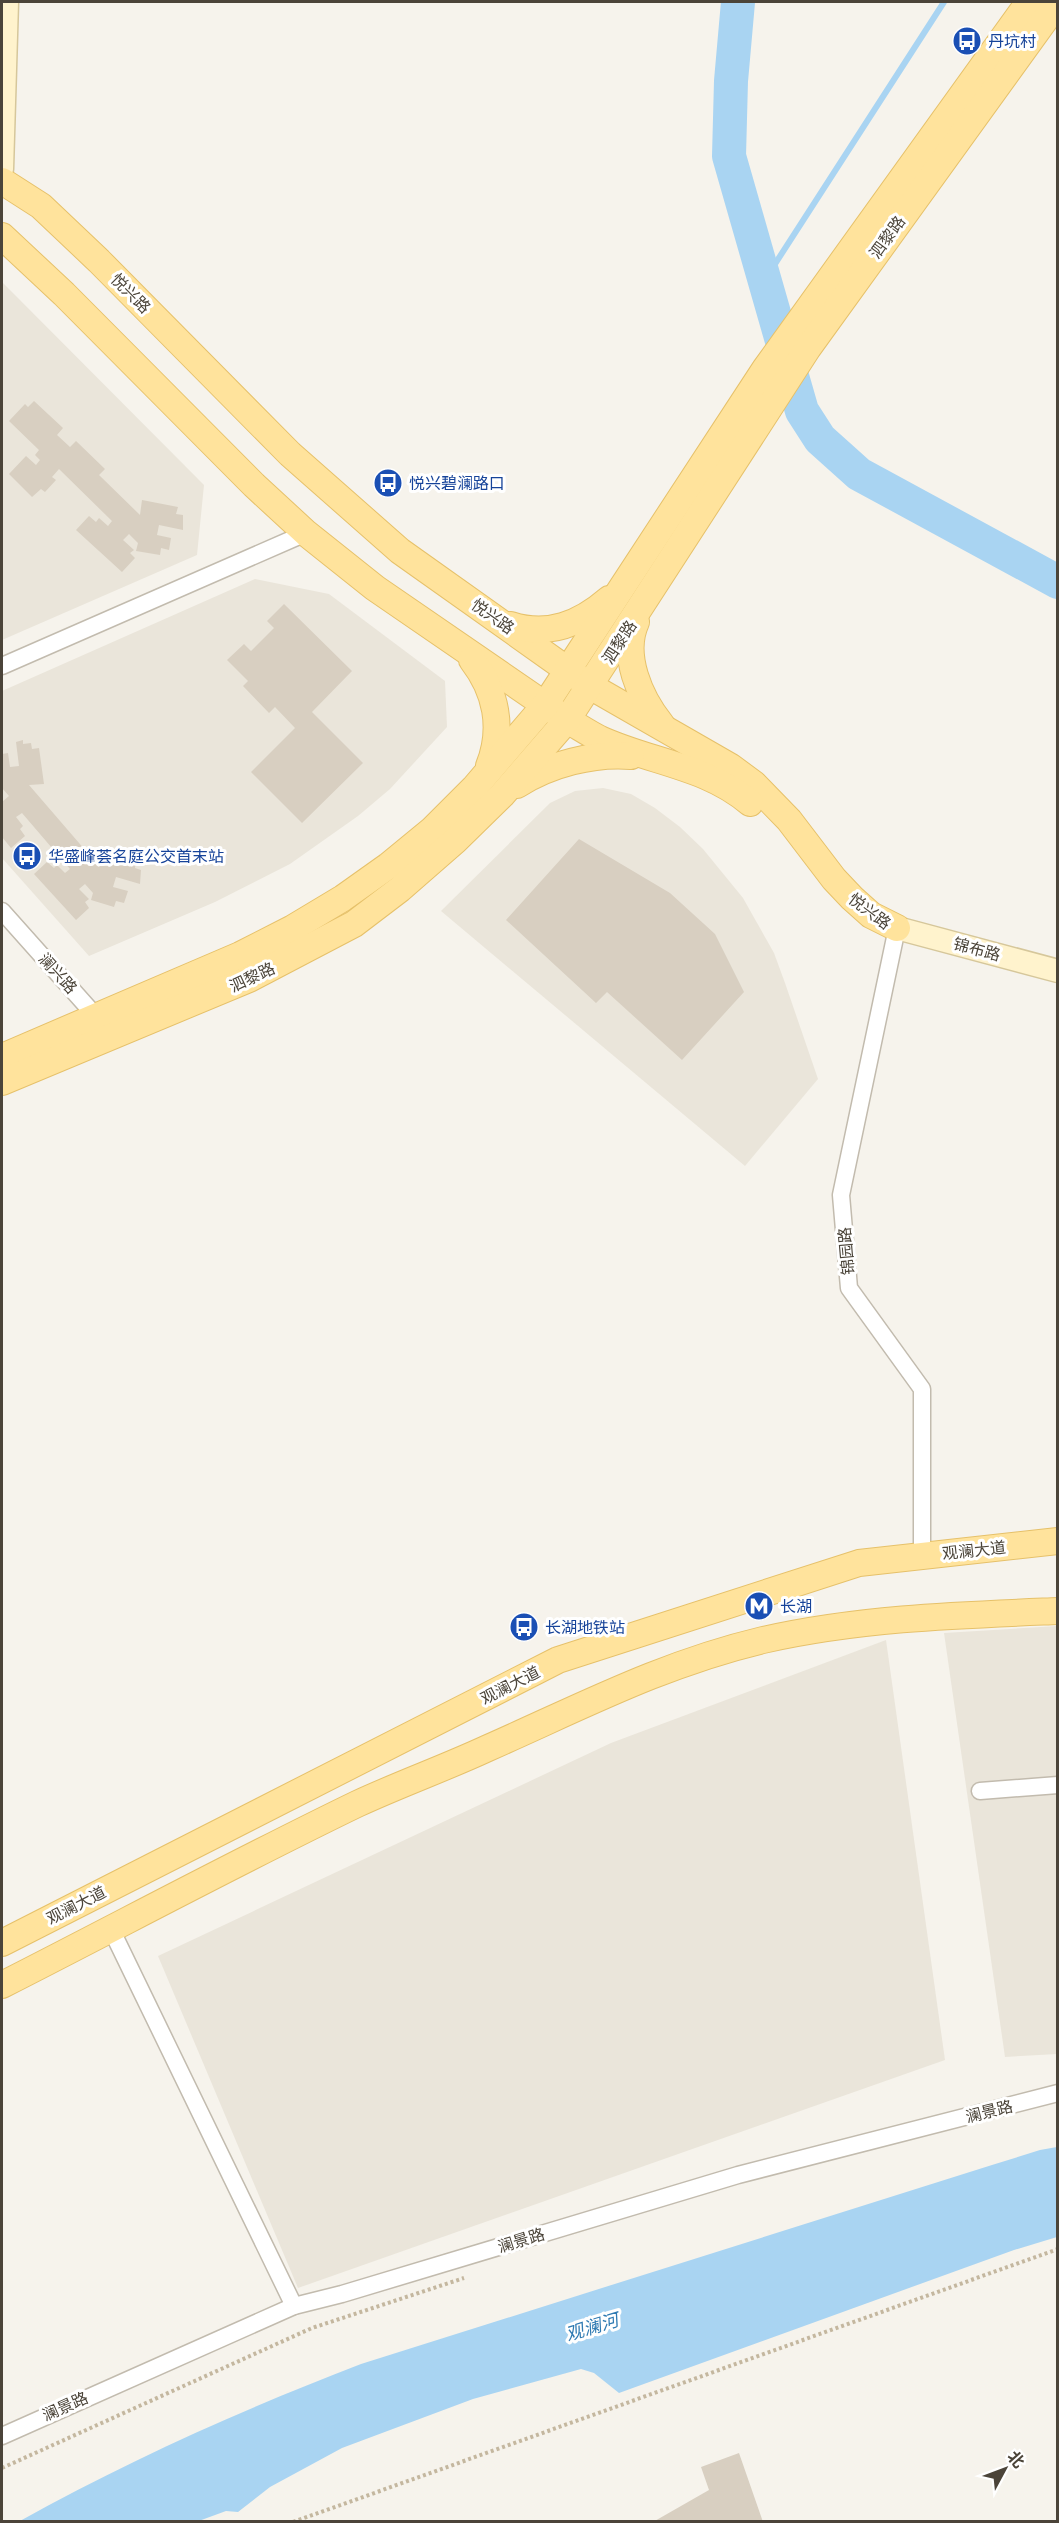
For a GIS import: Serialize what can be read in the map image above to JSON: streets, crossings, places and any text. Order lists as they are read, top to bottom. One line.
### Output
{"streets":{"main road":["泗黎路","悦兴路","锦布路","观澜大道"],"street":["澜兴路","锦园路","澜景路"]},"crossings":[["泗黎路","悦兴路"],["泗黎路","澜兴路"],["悦兴路","锦布路"],["悦兴路","锦园路"],["锦布路","锦园路"],["锦园路","观澜大道"]],"water":["观澜河"],"places":{"bus stop":["丹坑村","悦兴碧澜路口","华盛峰荟名庭公交首末站","长湖地铁站"],"metro station":["长湖"]},"north":"top right"}
